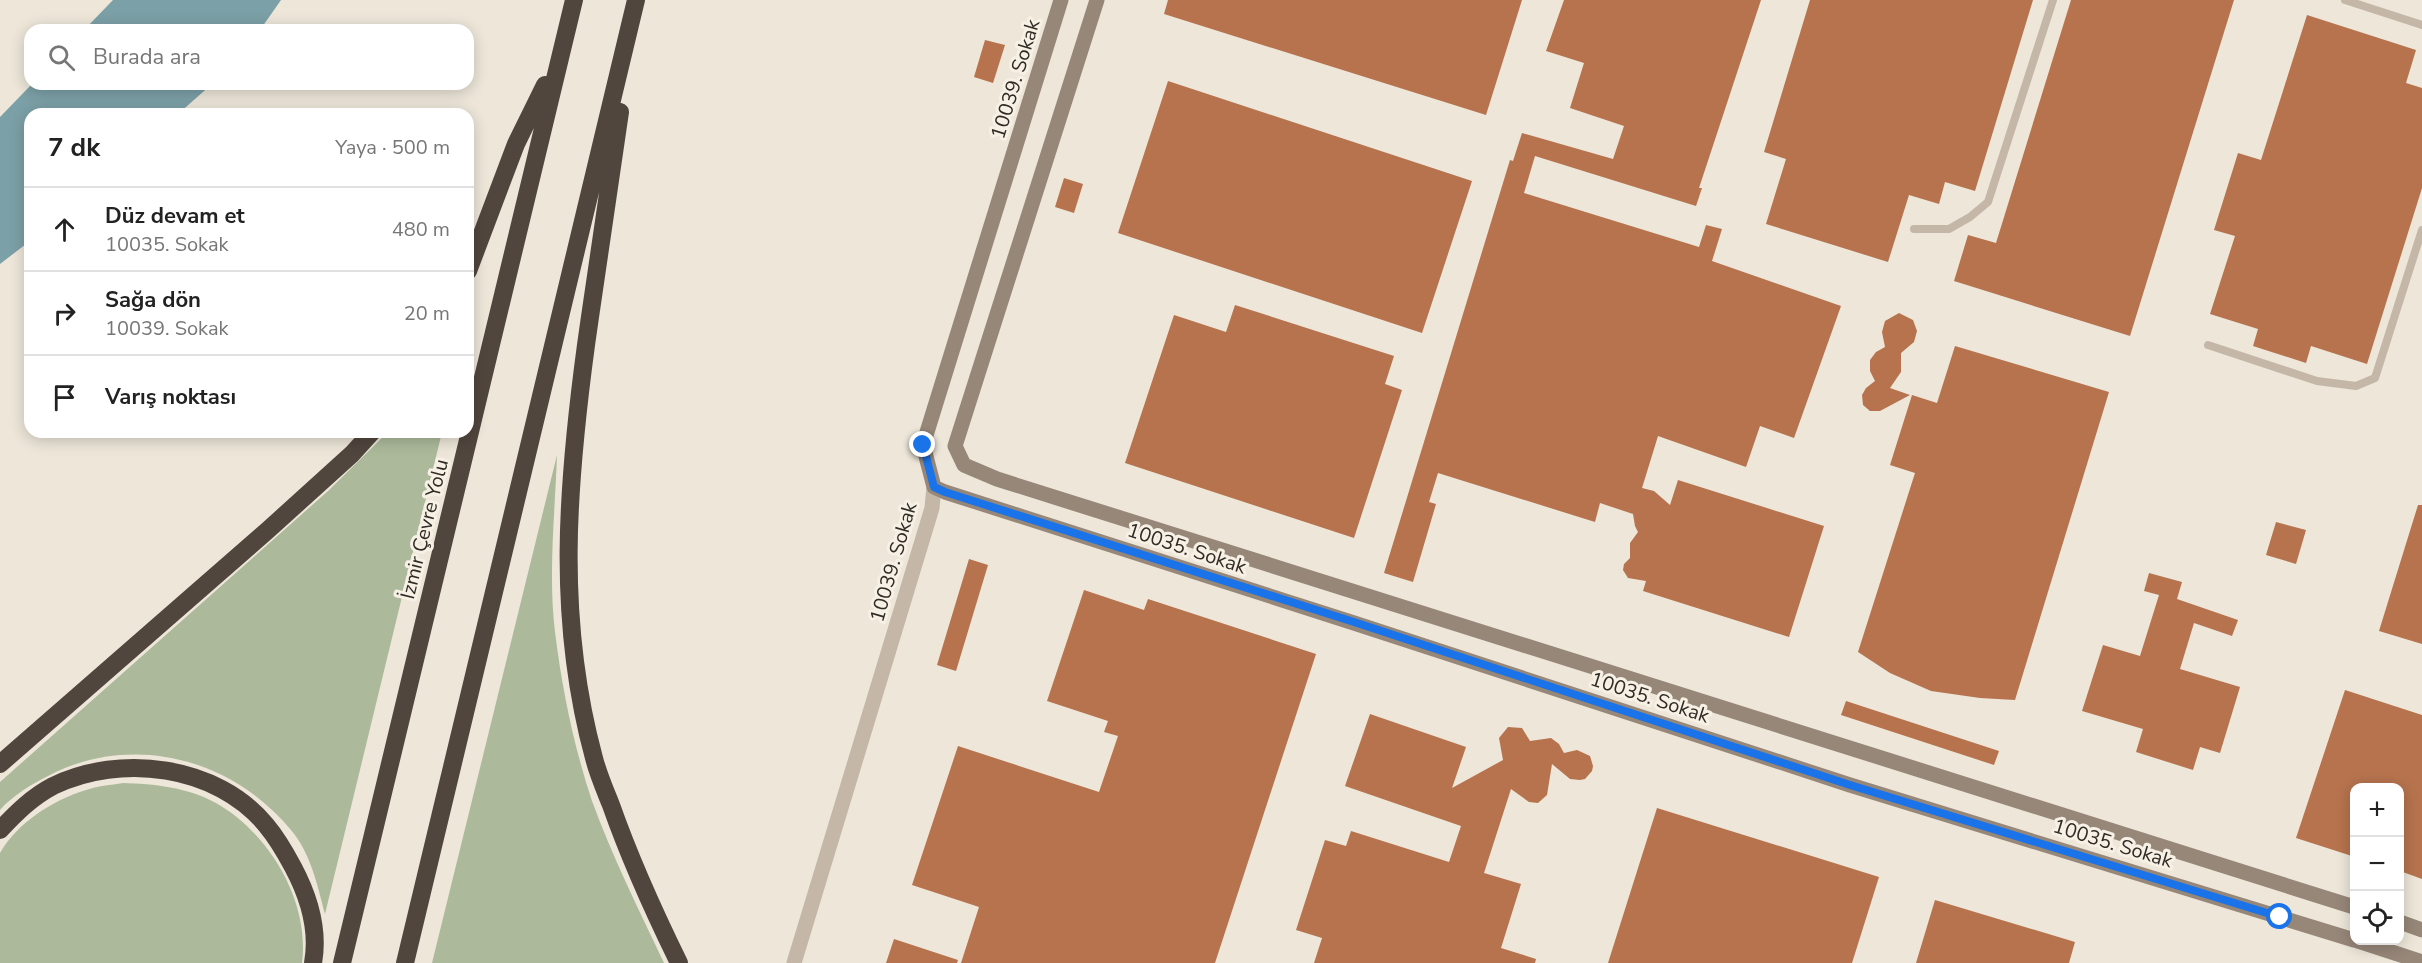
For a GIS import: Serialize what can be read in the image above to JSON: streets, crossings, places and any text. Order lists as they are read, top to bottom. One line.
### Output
{"streets":{"highway":["İzmir Çevre Yolu"],"street":["10039. Sokak","10035. Sokak"]},"crossings":[["10039. Sokak","10035. Sokak"]],"page":{"search":"Burada ara","heading":["7 dk","Yaya · 500 m"],"list":[["Düz devam et","10035. Sokak","480 m"],["Sağa dön","10039. Sokak","20 m"],"Varış noktası"],"map_buttons":["+","−"]}}
